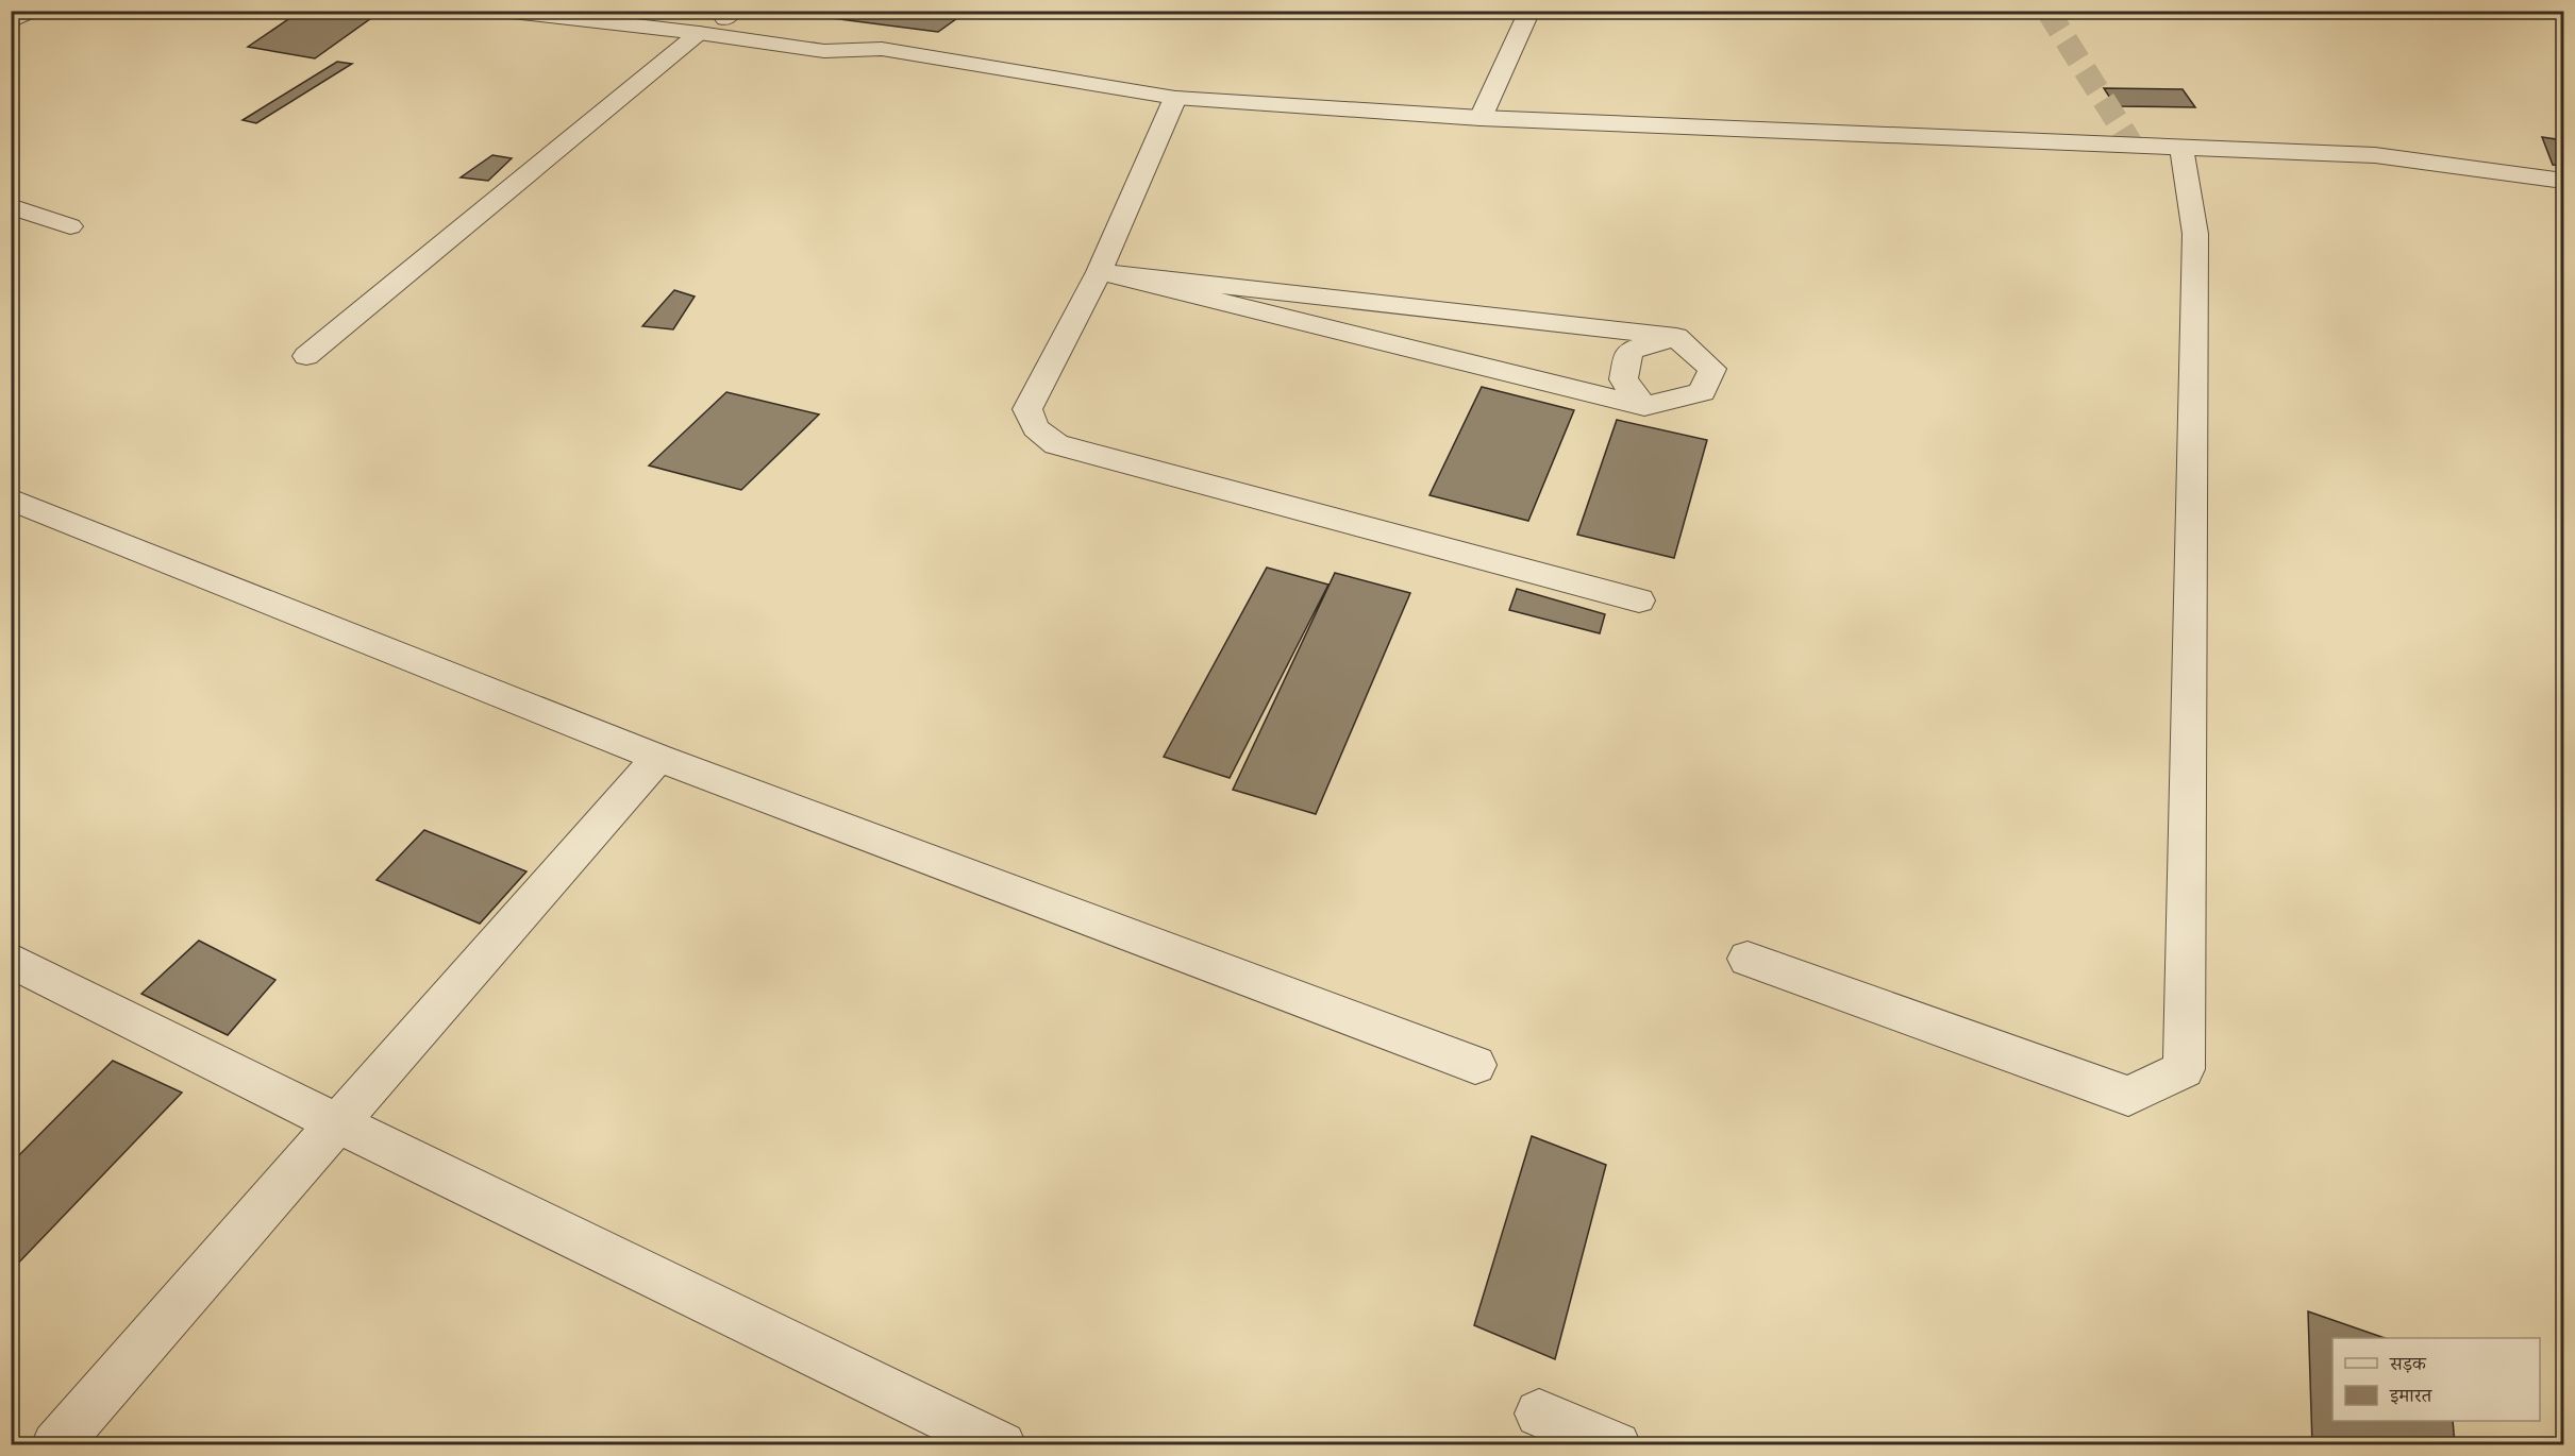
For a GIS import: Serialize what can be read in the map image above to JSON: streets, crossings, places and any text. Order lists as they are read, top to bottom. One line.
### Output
{"legend":["सड़क","इमारत"]}
